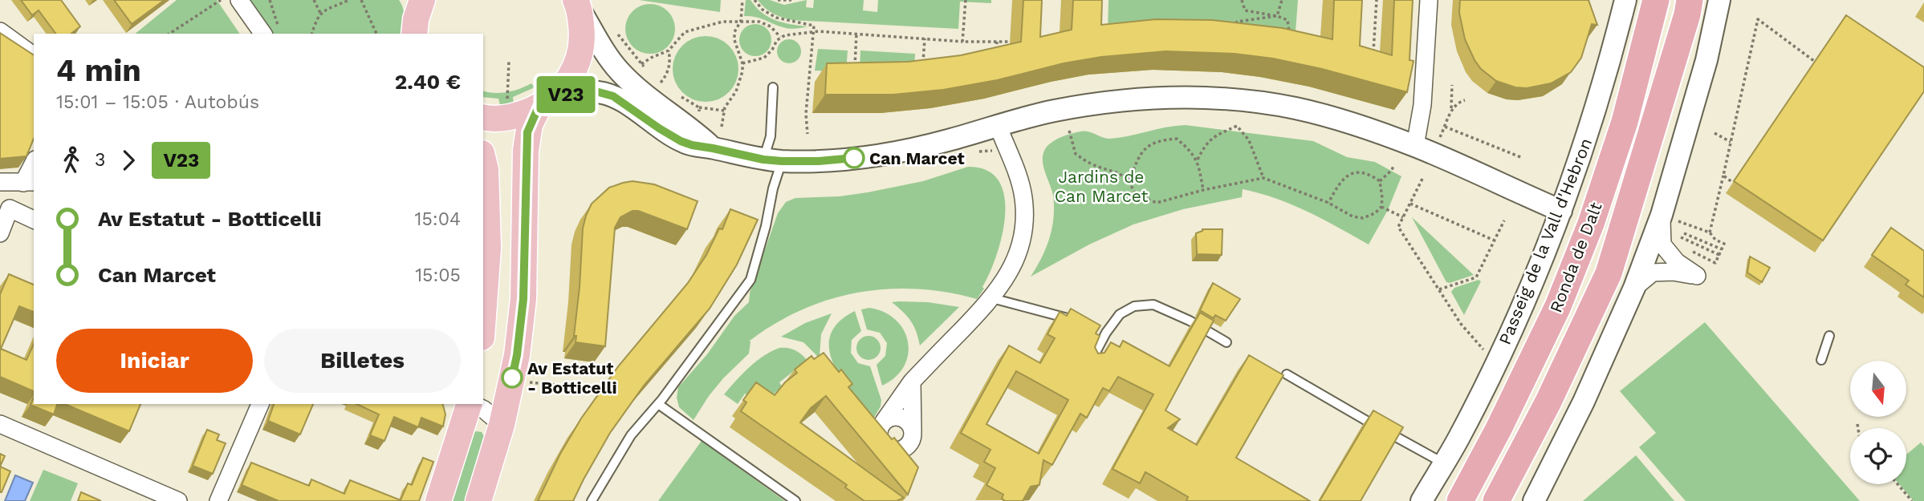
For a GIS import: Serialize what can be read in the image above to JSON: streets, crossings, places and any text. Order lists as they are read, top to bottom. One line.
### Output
{"streets":{"highway":["Ronda de Dalt"],"street":["Passeig de la Vall d'Hebron"]},"parks":["Jardins de Can Marcet"],"places":["Can Marcet","Av Estatut - Botticelli"],"lines":["bus line V23"],"north":"bottom","page":{"on_map":"V23","heading":["4 min","15:01 – 15:05 · Autobús","2.40 €"],"legs":["3","V23"],"list":[{"name":"Av Estatut - Botticelli","value":"15:04"},{"name":"Can Marcet","value":"15:05"}],"buttons":["Iniciar","Billetes"]}}
